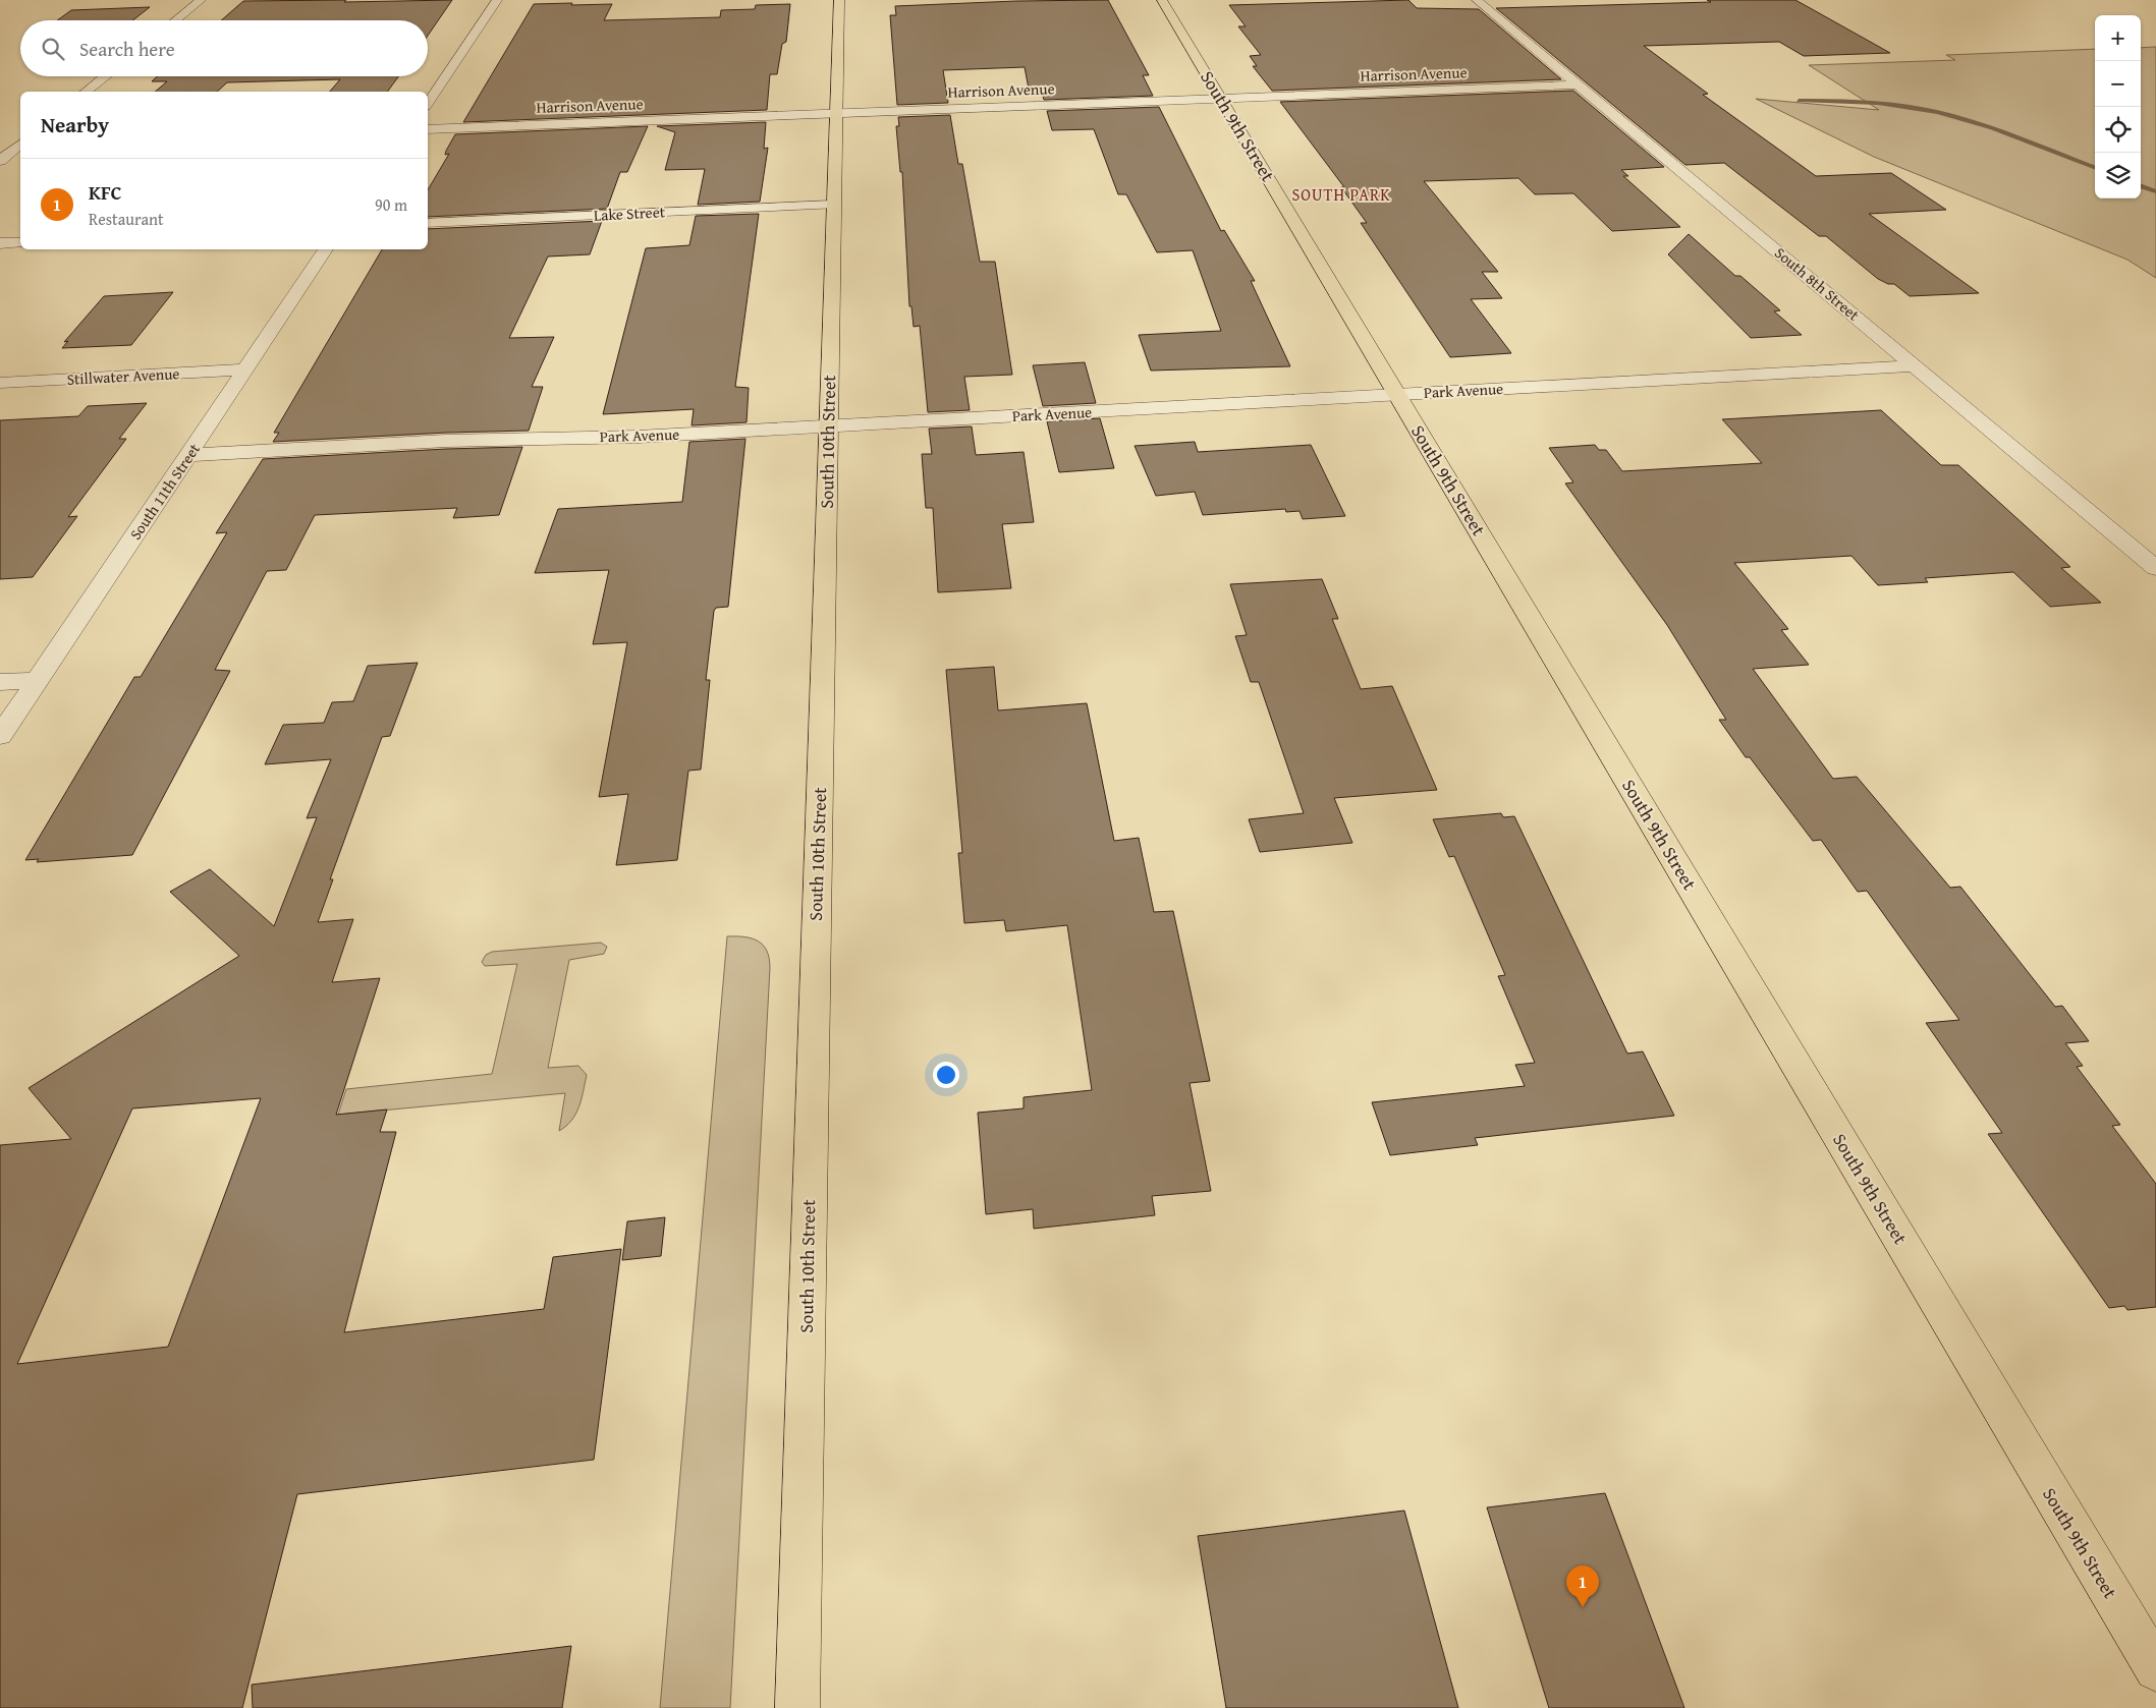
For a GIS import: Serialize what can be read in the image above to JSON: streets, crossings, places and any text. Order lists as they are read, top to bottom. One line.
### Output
{"streets":{"main road":["South 9th Street","South 10th Street"],"street":["Harrison Avenue","Lake Street","South 8th Street","Stillwater Avenue","Park Avenue","South 11th Street"]},"crossings":[["Harrison Avenue","South 9th Street"],["Harrison Avenue","South 8th Street"],["Harrison Avenue","South 10th Street"],["South 9th Street","Park Avenue"],["Lake Street","South 10th Street"],["South 8th Street","Park Avenue"],["Stillwater Avenue","South 11th Street"],["Park Avenue","South 10th Street"],["Park Avenue","South 11th Street"]],"districts":["SOUTH PARK"],"page":{"map_buttons":["+","−"],"search":"Search here","heading":"Nearby","list":[{"mark":"1","name":"KFC","note":"Restaurant","value":"90 m"}],"pins":"1"}}
